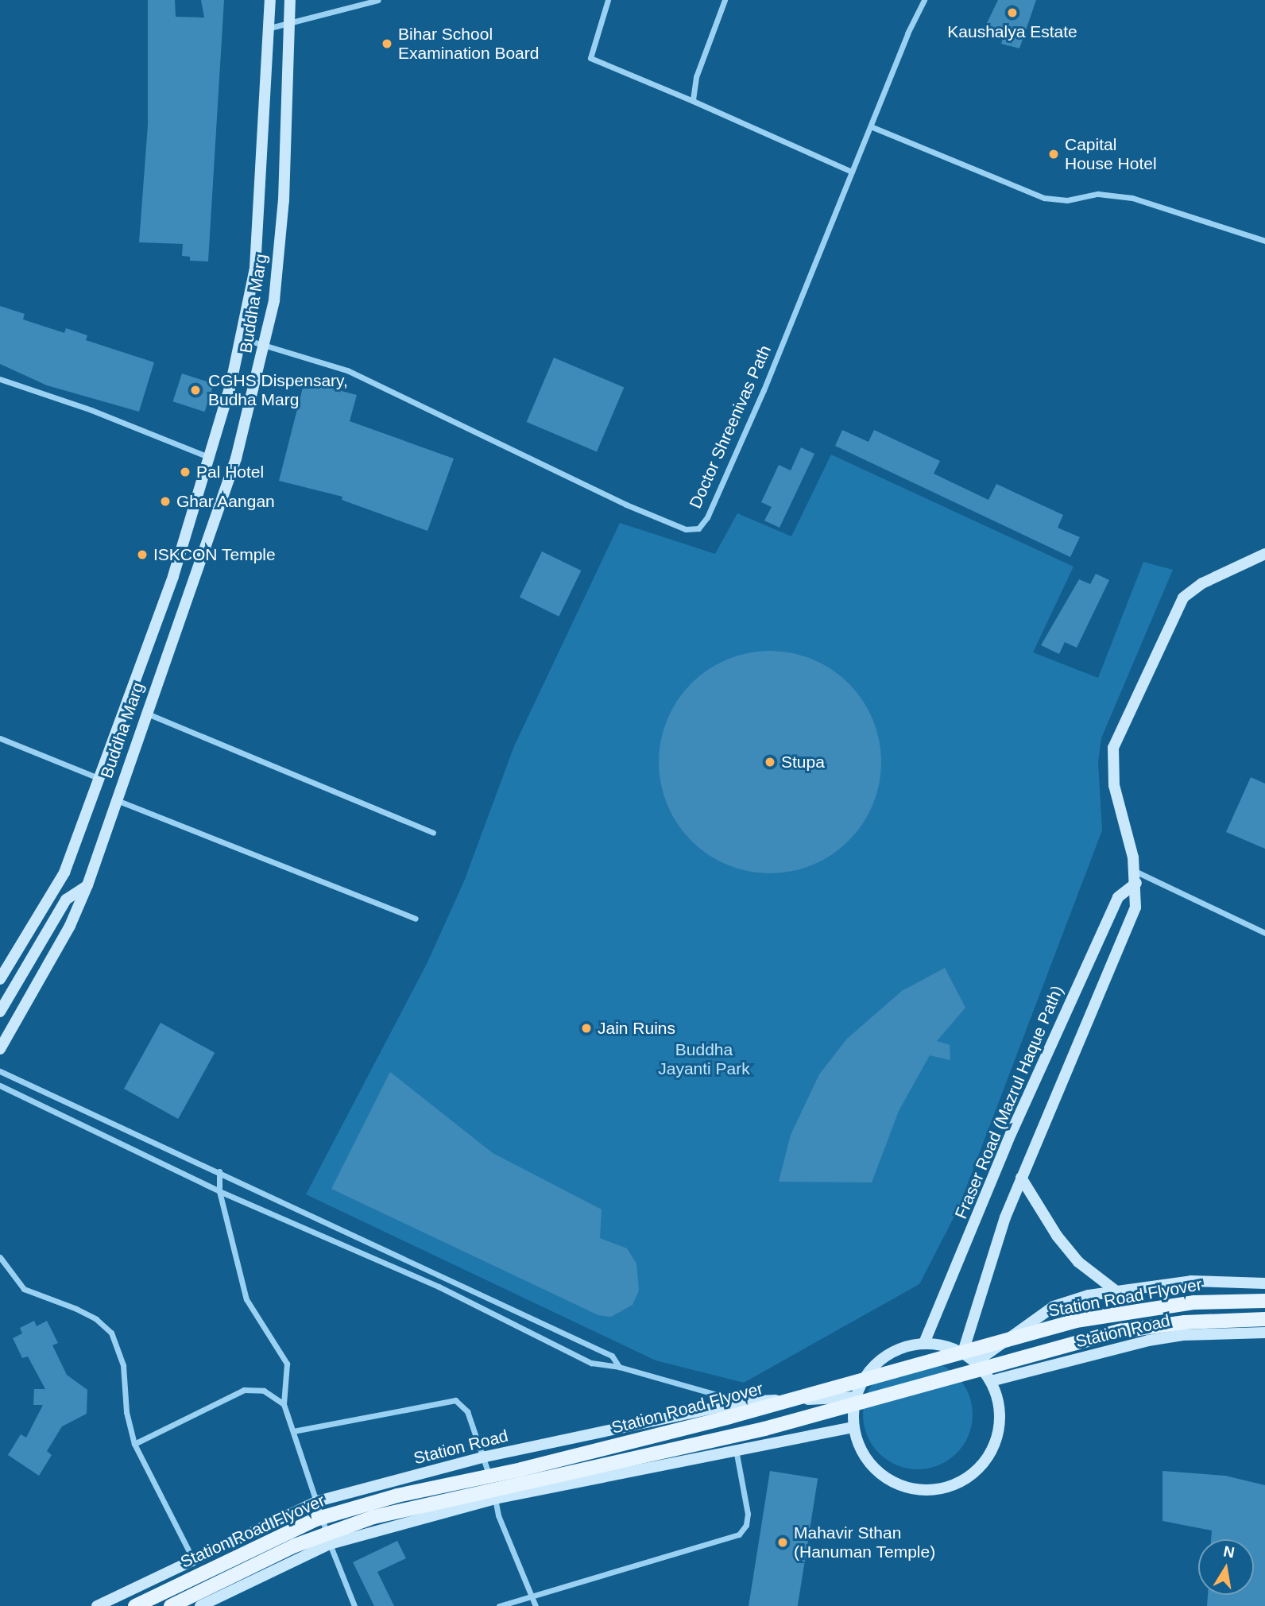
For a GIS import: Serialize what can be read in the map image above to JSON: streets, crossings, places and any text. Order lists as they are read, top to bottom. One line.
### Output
{"streets":{"main road":["Buddha Marg","Fraser Road (Mazrul Haque Path)","Station Road Flyover","Station Road"],"street":["Doctor Shreenivas Path"]},"crossings":[["Buddha Marg","Doctor Shreenivas Path"],["Fraser Road (Mazrul Haque Path)","Station Road"]],"parks":["Buddha Jayanti Park"],"places":["Kaushalya Estate","Bihar School Examination Board","Capital House Hotel","CGHS Dispensary, Budha Marg","Pal Hotel","Ghar Aangan","ISKCON Temple","Stupa","Jain Ruins","Mahavir Sthan (Hanuman Temple)"],"north":"top"}
